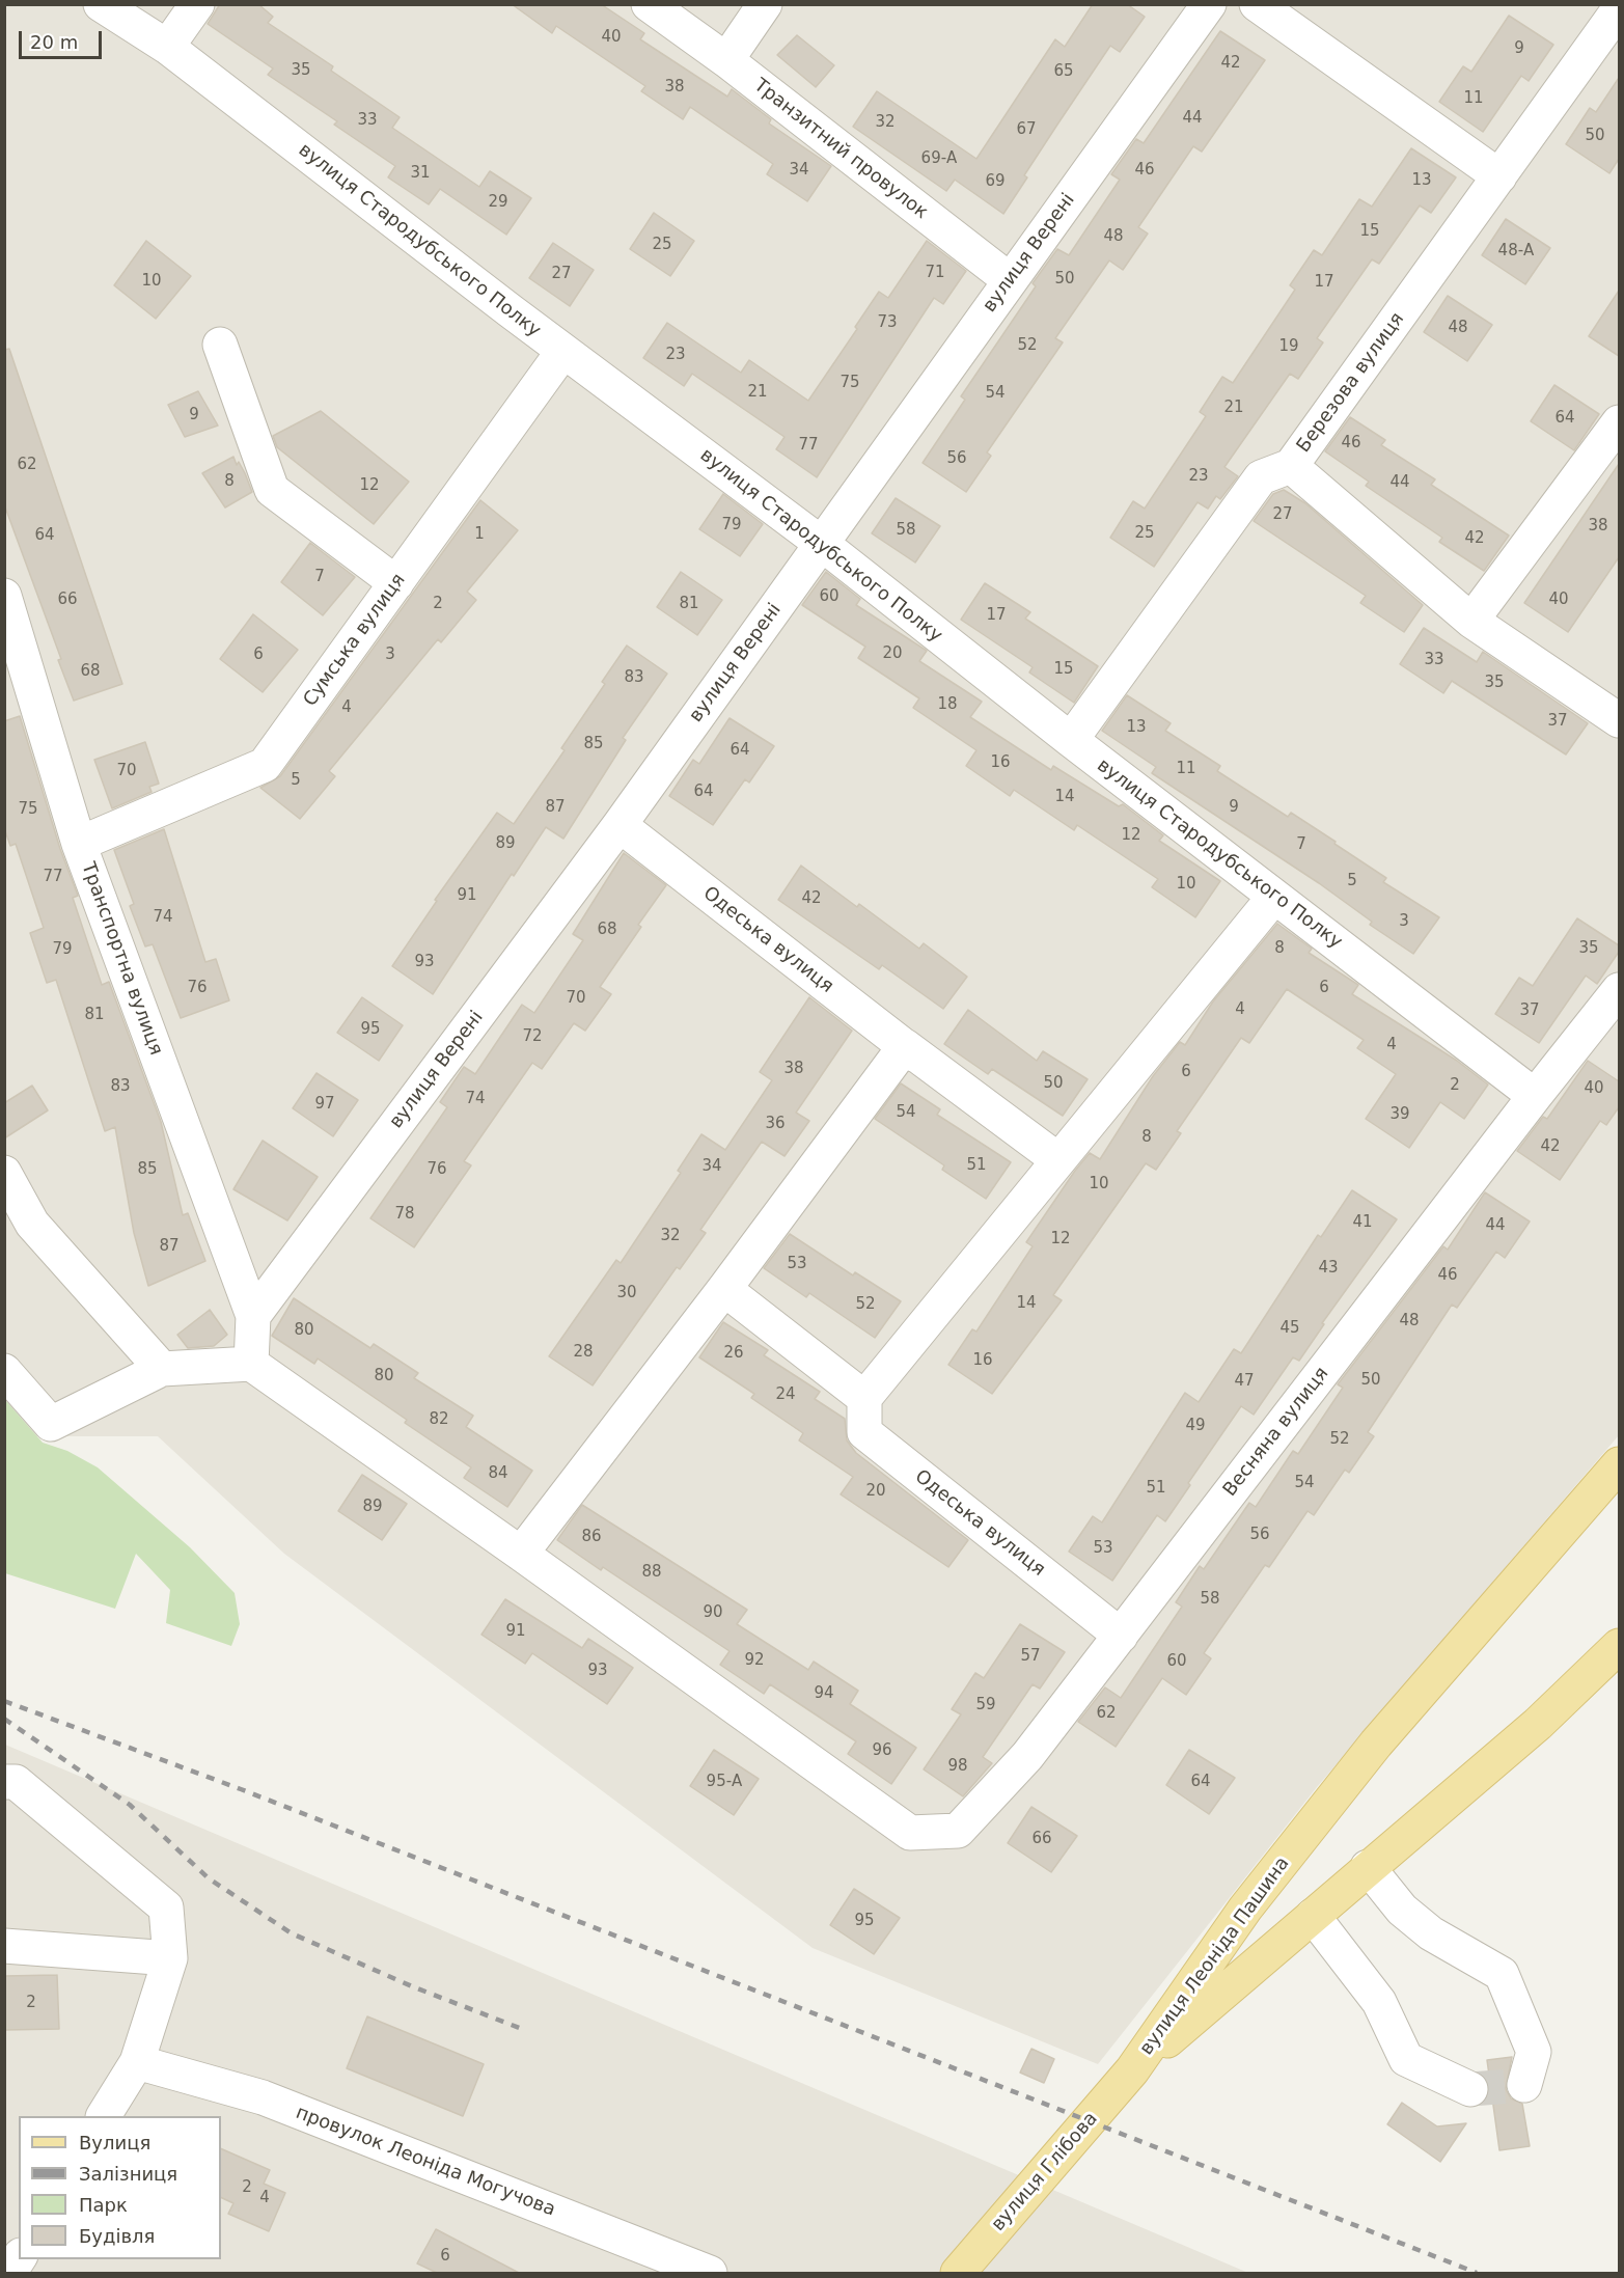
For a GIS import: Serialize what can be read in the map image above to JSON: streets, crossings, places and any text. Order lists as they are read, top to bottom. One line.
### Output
{"streets":{"main road":["вулиця Леоніда Пашина","вулиця Глібова"],"street":["Транзитний провулок","вулиця Стародубського Полку","вулиця Верені","Березова вулиця","Сумська вулиця","Одеська вулиця","Транспортна вулиця","Весняна вулиця","провулок Леоніда Могучова"]},"crossings":[["Транзитний провулок","вулиця Верені"],["вулиця Стародубського Полку","вулиця Верені"],["вулиця Стародубського Полку","Березова вулиця"],["вулиця Стародубського Полку","Сумська вулиця"],["вулиця Стародубського Полку","Весняна вулиця"],["вулиця Верені","Одеська вулиця"],["вулиця Верені","Транспортна вулиця"],["Сумська вулиця","Транспортна вулиця"],["Одеська вулиця","Весняна вулиця"],["вулиця Леоніда Пашина","вулиця Глібова"]],"house_numbers":["40","9","42","35","65","38","11","44","33","32","67","50","69-А","34","46","31","13","69","29","15","48","25","48-А","71","27","50","10","17","73","48","52","19","23","75","21","54","21","9","64","46","77","56","62","23","8","44","12","27","79","38","58","25","1","64","42","7","60","66","40","2","81","17","20","6","3","33","15","68","83","35","18","4","37","13","85","64","16","11","70","5","64","14","87","9","75","12","89","7","77","5","10","91","42","74","3","68","8","35","79","93","76","6","70","4","37","81","95","72","4","38","6","50","2","83","40","74","97","54","39","36","8","42","51","34","85","76","10","78","41","44","32","12","87","53","43","46","30","14","52","48","45","80","28","26","16","80","50","47","24","82","49","52","84","54","51","20","89","56","86","53","88","58","90","91","57","92","60","93","94","59","62","96","98","95-А","64","66","95","2","2","4","6"],"legend":["Вулиця","Залізниця","Парк","Будівля"],"scale_bar":"20 m"}
